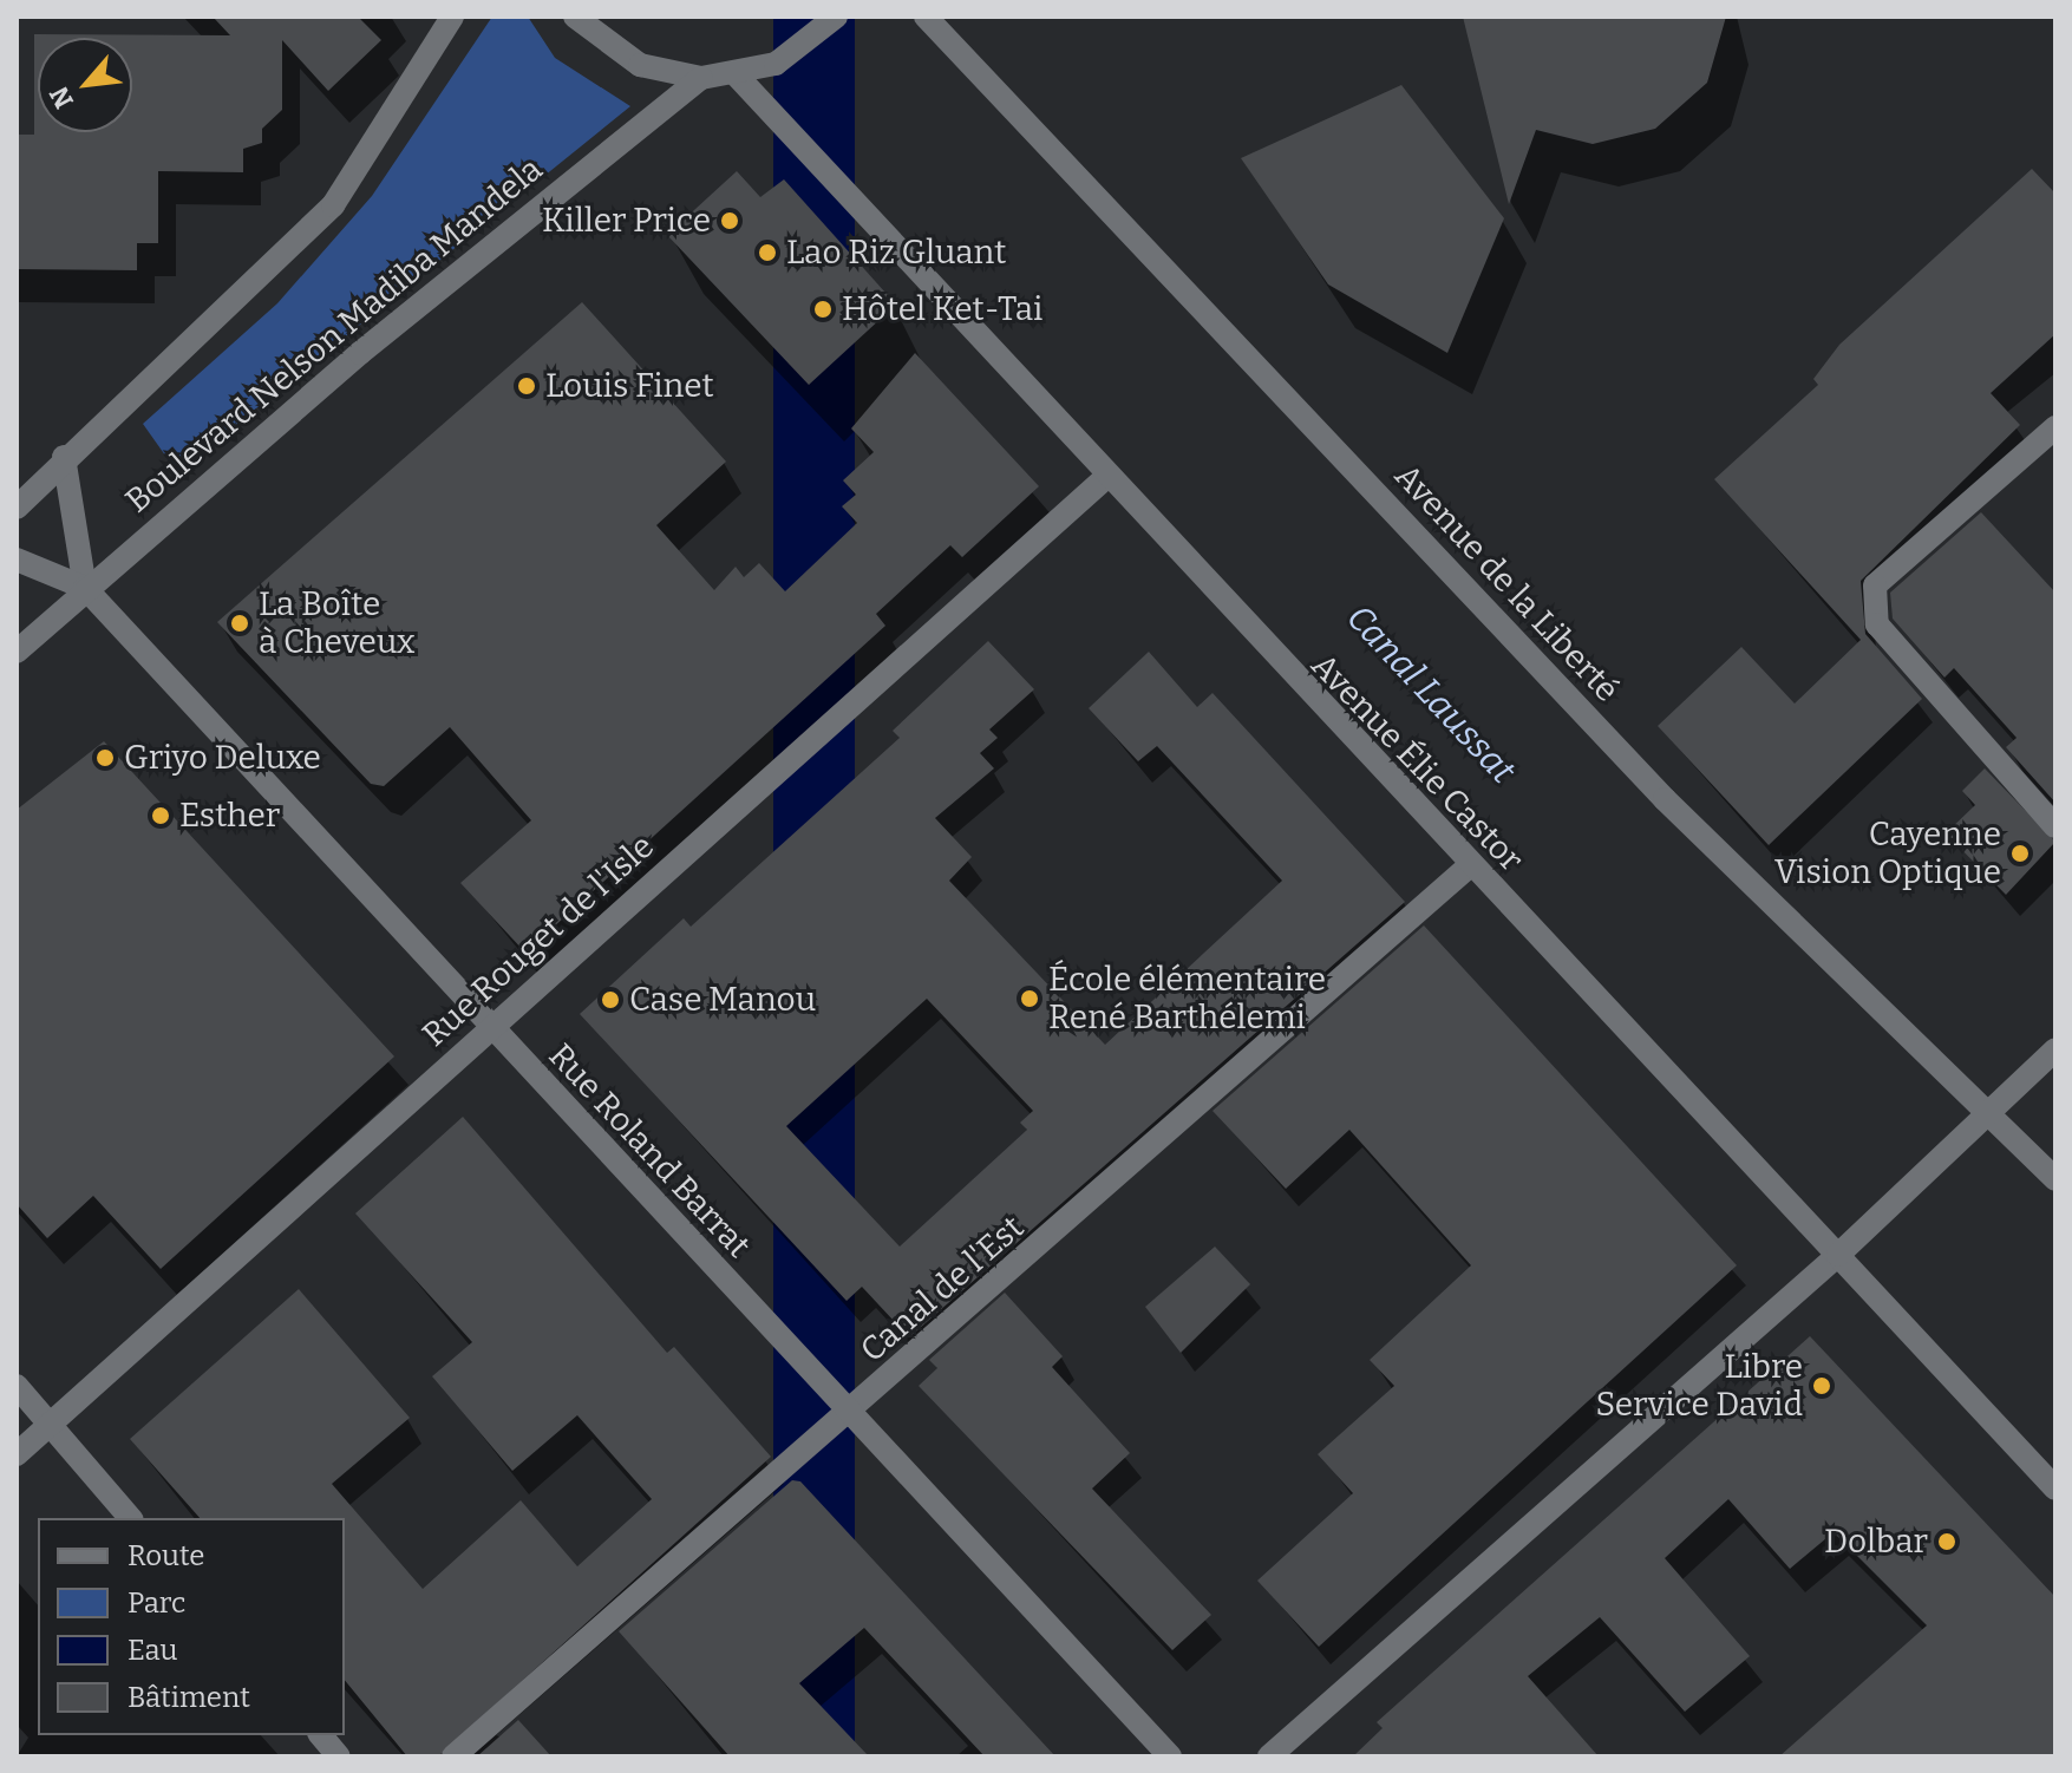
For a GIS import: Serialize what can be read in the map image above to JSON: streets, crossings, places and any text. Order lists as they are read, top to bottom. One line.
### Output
{"streets":{"street":["Boulevard Nelson Madiba Mandela","Avenue de la Liberté","Avenue Élie Castor","Rue Rouget de l'Isle","Rue Roland Barrat","Canal de l'Est"]},"crossings":[["Boulevard Nelson Madiba Mandela","Rue Roland Barrat"],["Avenue Élie Castor","Rue Rouget de l'Isle"],["Avenue Élie Castor","Canal de l'Est"],["Rue Rouget de l'Isle","Rue Roland Barrat"],["Rue Roland Barrat","Canal de l'Est"]],"water":["Canal Laussat"],"places":["Killer Price","Lao Riz Gluant","Hôtel Ket-Tai","Louis Finet","La Boîte à Cheveux","Griyo Deluxe","Esther","Cayenne Vision Optique","École élémentaire René Barthélemi","Case Manou","Libre Service David","Dolbar"],"legend":["Route","Parc","Eau","Bâtiment"],"north":"bottom left"}
